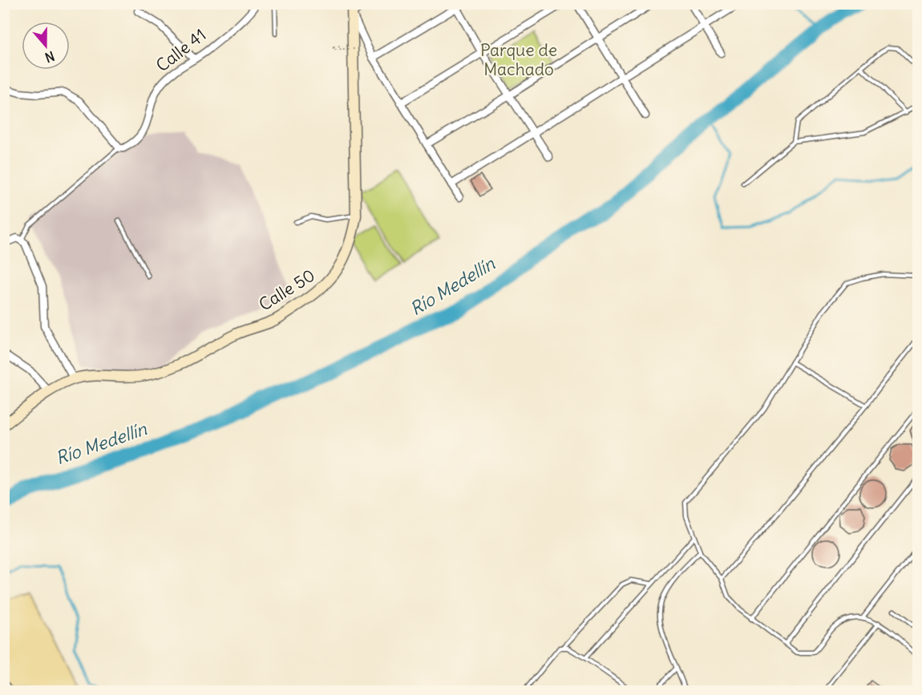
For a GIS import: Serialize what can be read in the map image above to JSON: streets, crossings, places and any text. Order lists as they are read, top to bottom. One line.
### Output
{"streets":{"main road":["Calle 50"],"street":["Calle 41"]},"water":["Río Medellín"],"parks":["Parque de Machado"],"north":"bottom"}
